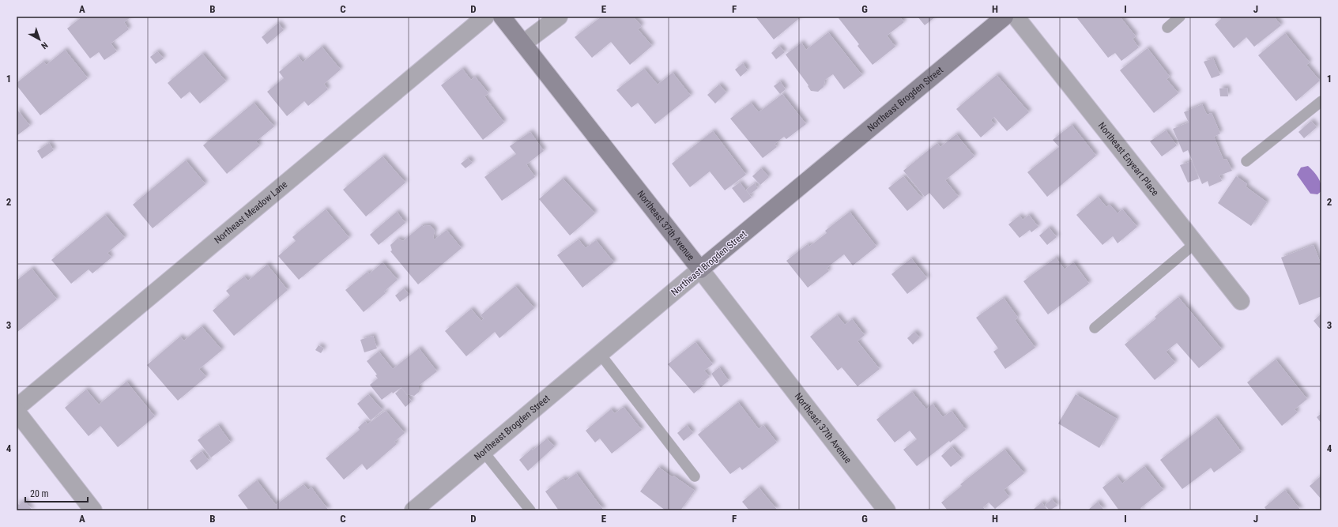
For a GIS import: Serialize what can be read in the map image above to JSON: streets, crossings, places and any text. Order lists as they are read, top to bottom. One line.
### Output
{"streets":{"street":["Northeast Brogden Street","Northeast Enyeart Place","Northeast Meadow Lane","Northeast 37th Avenue"]},"crossings":[["Northeast Brogden Street","Northeast 37th Avenue"]],"scale_bar":"20 m","north":"bottom right","grid":{"columns":["A","B","C","D","E","F","G","H","I","J"],"rows":["1","2","3","4"]}}
